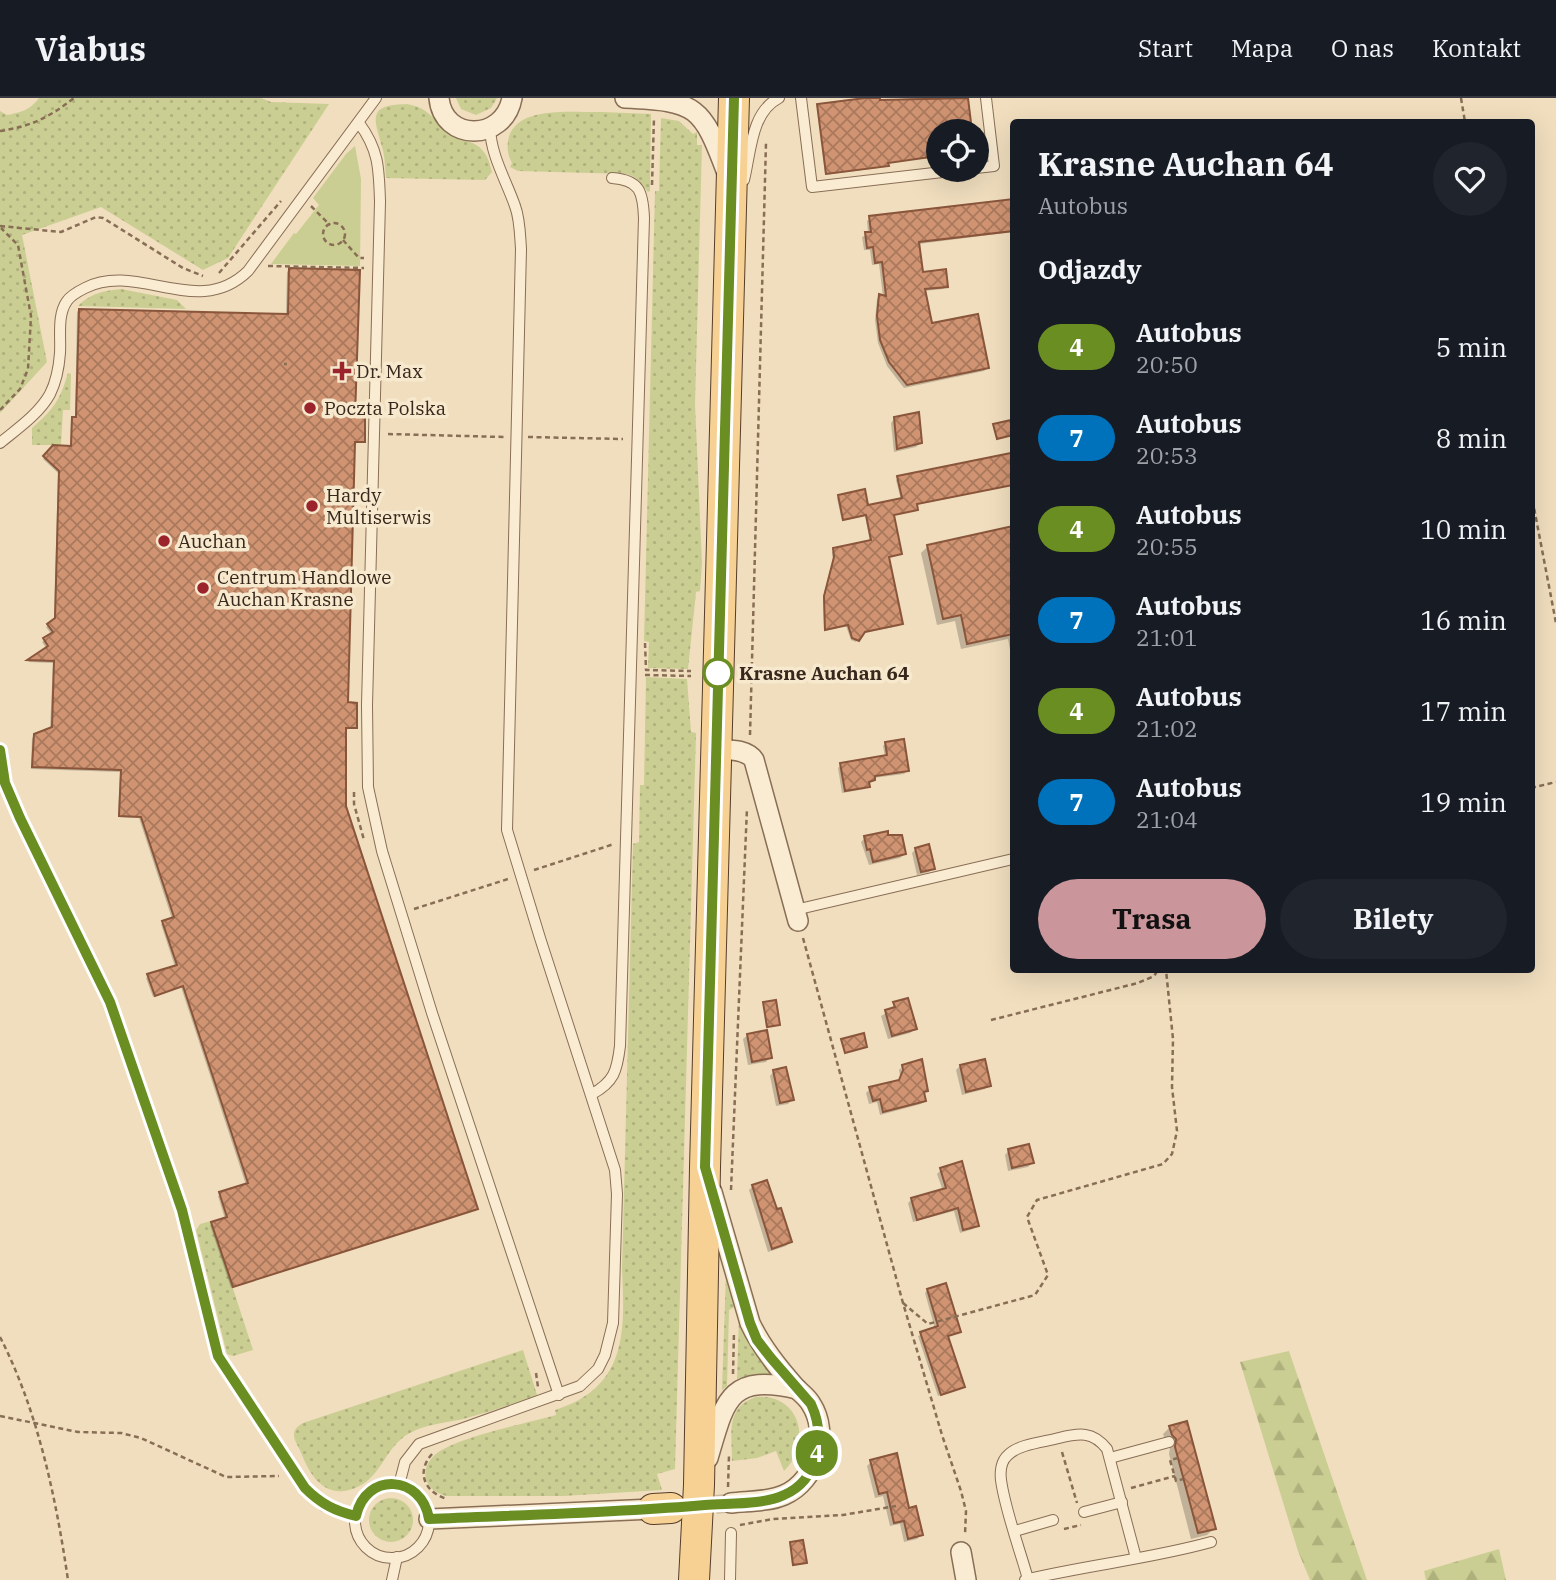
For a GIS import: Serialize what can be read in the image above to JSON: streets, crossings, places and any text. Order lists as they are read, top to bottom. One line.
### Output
{"places":{"health":["Dr. Max"],"other":["Poczta Polska","Hardy Multiserwis","Auchan","Centrum Handlowe Auchan Krasne","Krasne Auchan 64"]},"lines":["bus line 4"],"page":{"header":"Viabus","nav":["Start","Mapa","O nas","Kontakt"],"on_map":"4","heading":[["Krasne Auchan 64","Autobus"],"Odjazdy"],"list":[{"mark":"4","name":"Autobus","note":"20:50","value":"5 min"},{"mark":"7","name":"Autobus","note":"20:53","value":"8 min"},{"mark":"4","name":"Autobus","note":"20:55","value":"10 min"},{"mark":"7","name":"Autobus","note":"21:01","value":"16 min"},{"mark":"4","name":"Autobus","note":"21:02","value":"17 min"},{"mark":"7","name":"Autobus","note":"21:04","value":"19 min"}],"buttons":["Trasa","Bilety"]}}
